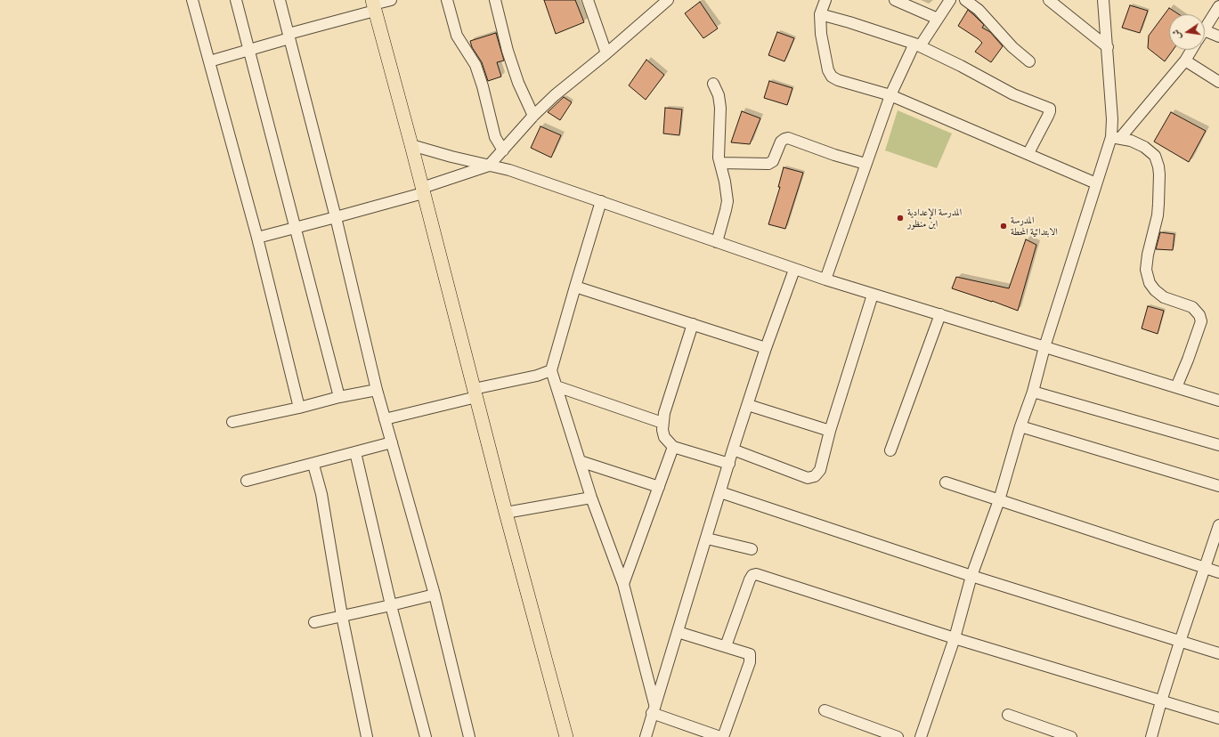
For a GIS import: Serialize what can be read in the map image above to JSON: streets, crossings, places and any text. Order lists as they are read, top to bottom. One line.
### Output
{"places":["المدرسة الإعدادية ابن منظور","المدرسة الابتدائية المحطة"],"north":"left"}
